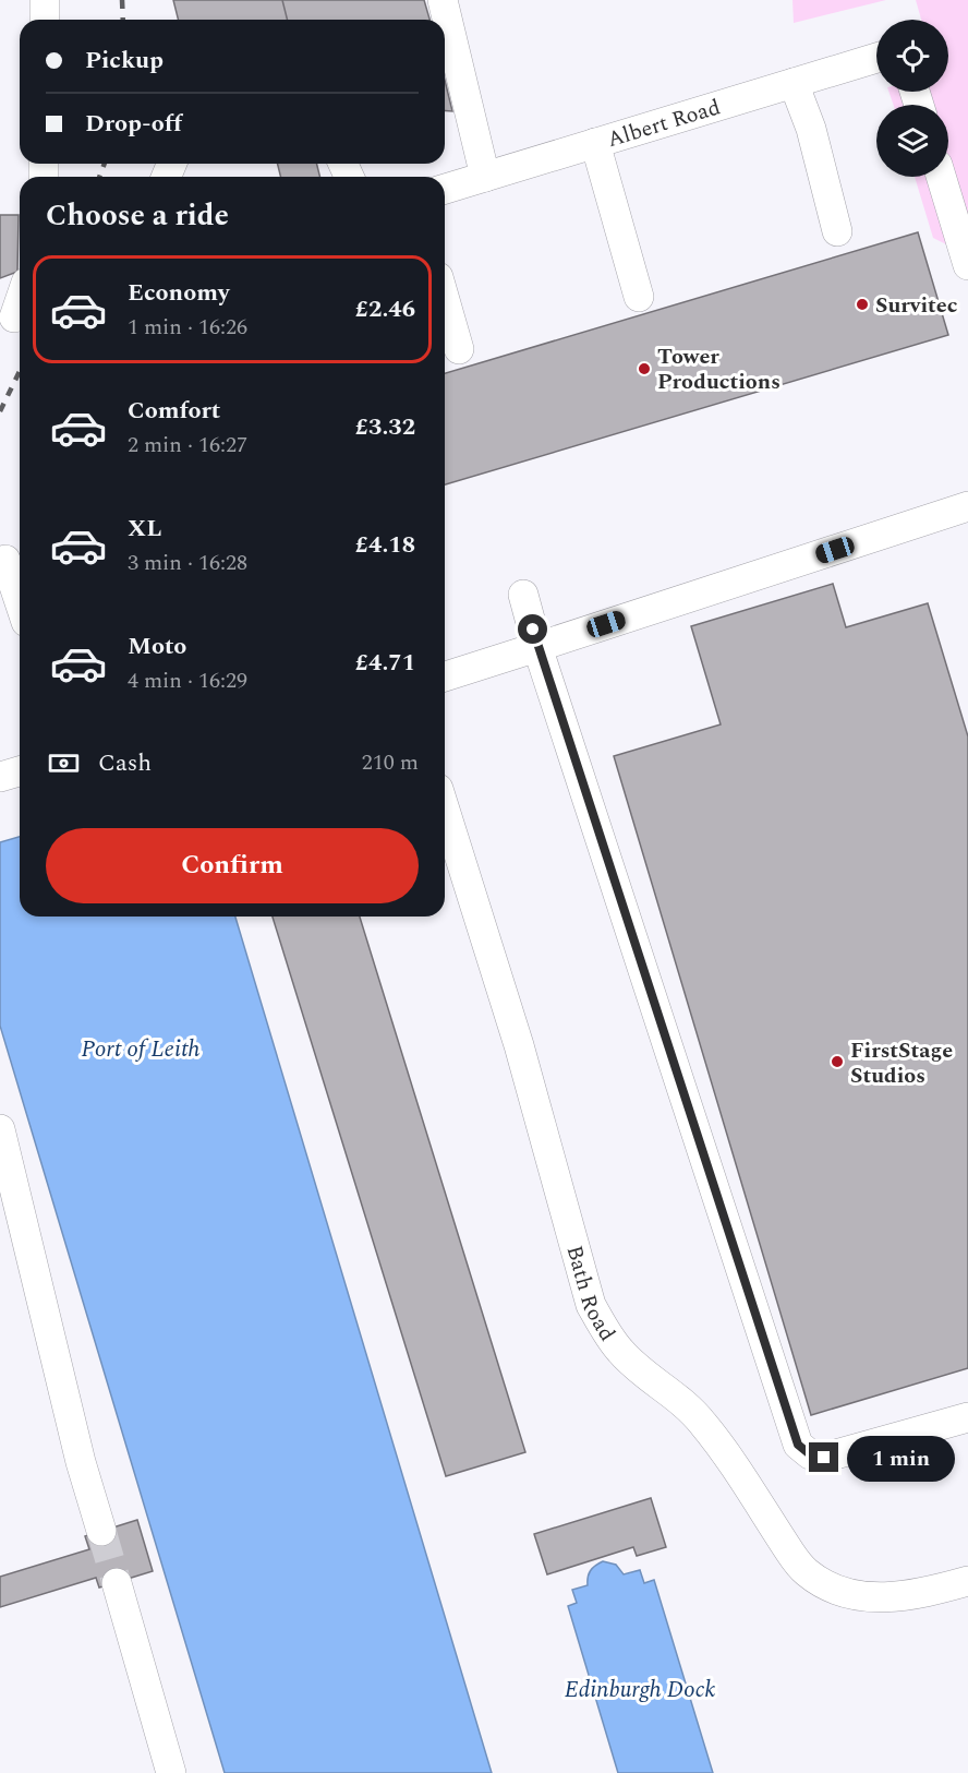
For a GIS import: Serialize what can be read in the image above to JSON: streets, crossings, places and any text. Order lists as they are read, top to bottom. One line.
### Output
{"streets":{"street":["Albert Road","Bath Road"]},"water":["Port of Leith","Edinburgh Dock"],"places":["Survitec","Tower Productions","FirstStage Studios"],"page":{"banner":["Pickup","Drop-off"],"heading":"Choose a ride","list":[{"name":"Economy","note":"1 min · 16:26","value":"£2.46"},{"name":"Comfort","note":"2 min · 16:27","value":"£3.32"},{"name":"XL","note":"3 min · 16:28","value":"£4.18"},{"name":"Moto","note":"4 min · 16:29","value":"£4.71"}],"pay":["Cash","210 m"],"buttons":"Confirm","bubble":"1 min"}}
